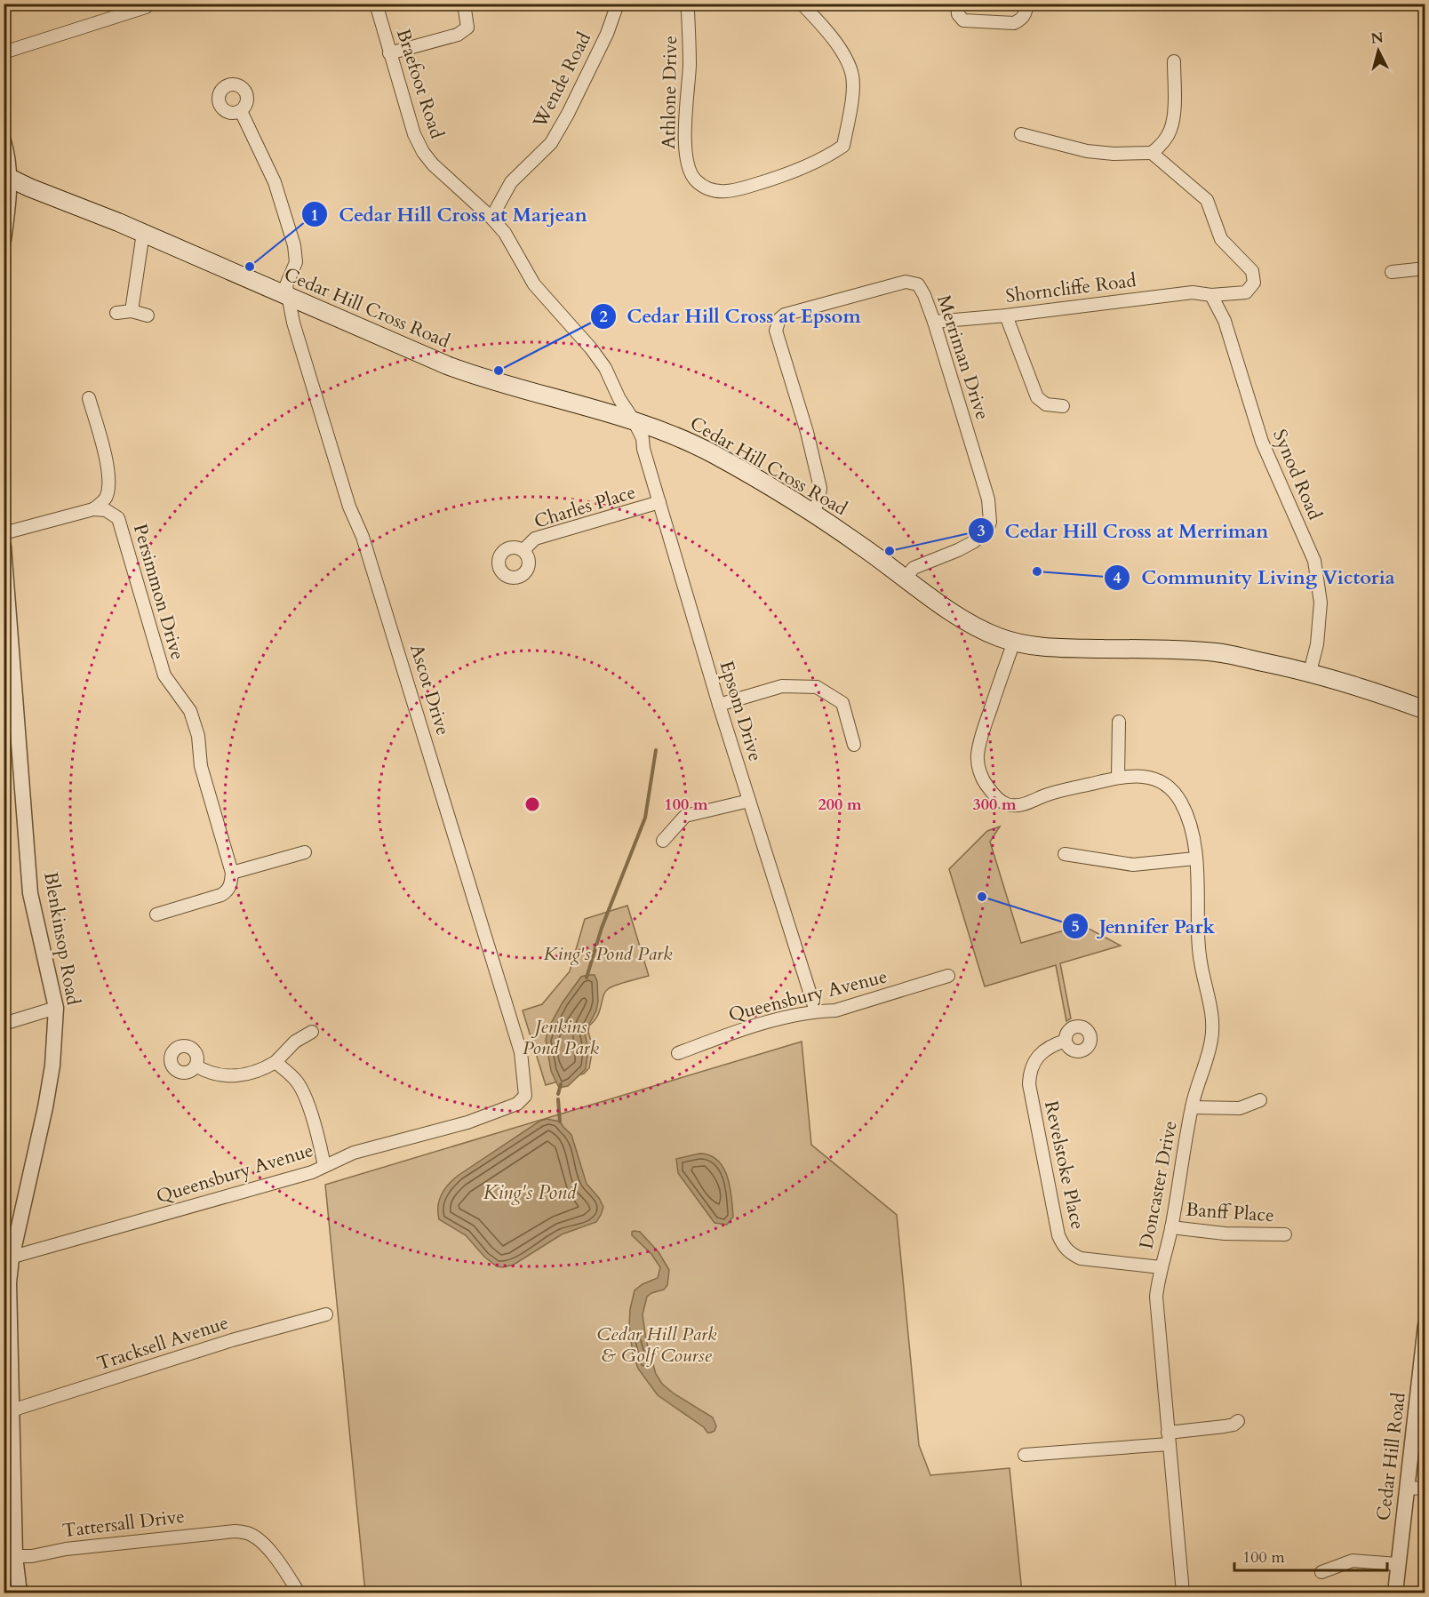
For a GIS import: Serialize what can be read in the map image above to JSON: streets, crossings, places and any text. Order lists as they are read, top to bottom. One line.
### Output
{"streets":{"main road":["Cedar Hill Cross Road"],"street":["Wende Road","Braefoot Road","Athlone Drive","Shorncliffe Road","Merriman Drive","Synod Road","Charles Place","Persimmon Drive","Ascot Drive","Epsom Drive","Blenkinsop Road","Queensbury Avenue","Revelstoke Place","Doncaster Drive","Banff Place","Tracksell Avenue","Cedar Hill Road","Tattersall Drive"]},"crossings":[["Wende Road","Braefoot Road"],["Braefoot Road","Cedar Hill Cross Road"],["Braefoot Road","Epsom Drive"],["Shorncliffe Road","Merriman Drive"],["Shorncliffe Road","Synod Road"],["Cedar Hill Cross Road","Merriman Drive"],["Cedar Hill Cross Road","Synod Road"],["Cedar Hill Cross Road","Ascot Drive"],["Cedar Hill Cross Road","Epsom Drive"],["Charles Place","Epsom Drive"],["Ascot Drive","Queensbury Avenue"],["Epsom Drive","Queensbury Avenue"],["Blenkinsop Road","Queensbury Avenue"],["Blenkinsop Road","Tracksell Avenue"],["Blenkinsop Road","Tattersall Drive"],["Revelstoke Place","Doncaster Drive"],["Doncaster Drive","Banff Place"]],"water":["King's Pond"],"parks":["King's Pond Park","Jenkins Pond Park","Cedar Hill Park & Golf Course"],"places":["Cedar Hill Cross at Marjean","Cedar Hill Cross at Epsom","Cedar Hill Cross at Merriman","Community Living Victoria","Jennifer Park"],"scale_bar":"100 m","north":"top","rings":["100 m","200 m","300 m"]}
